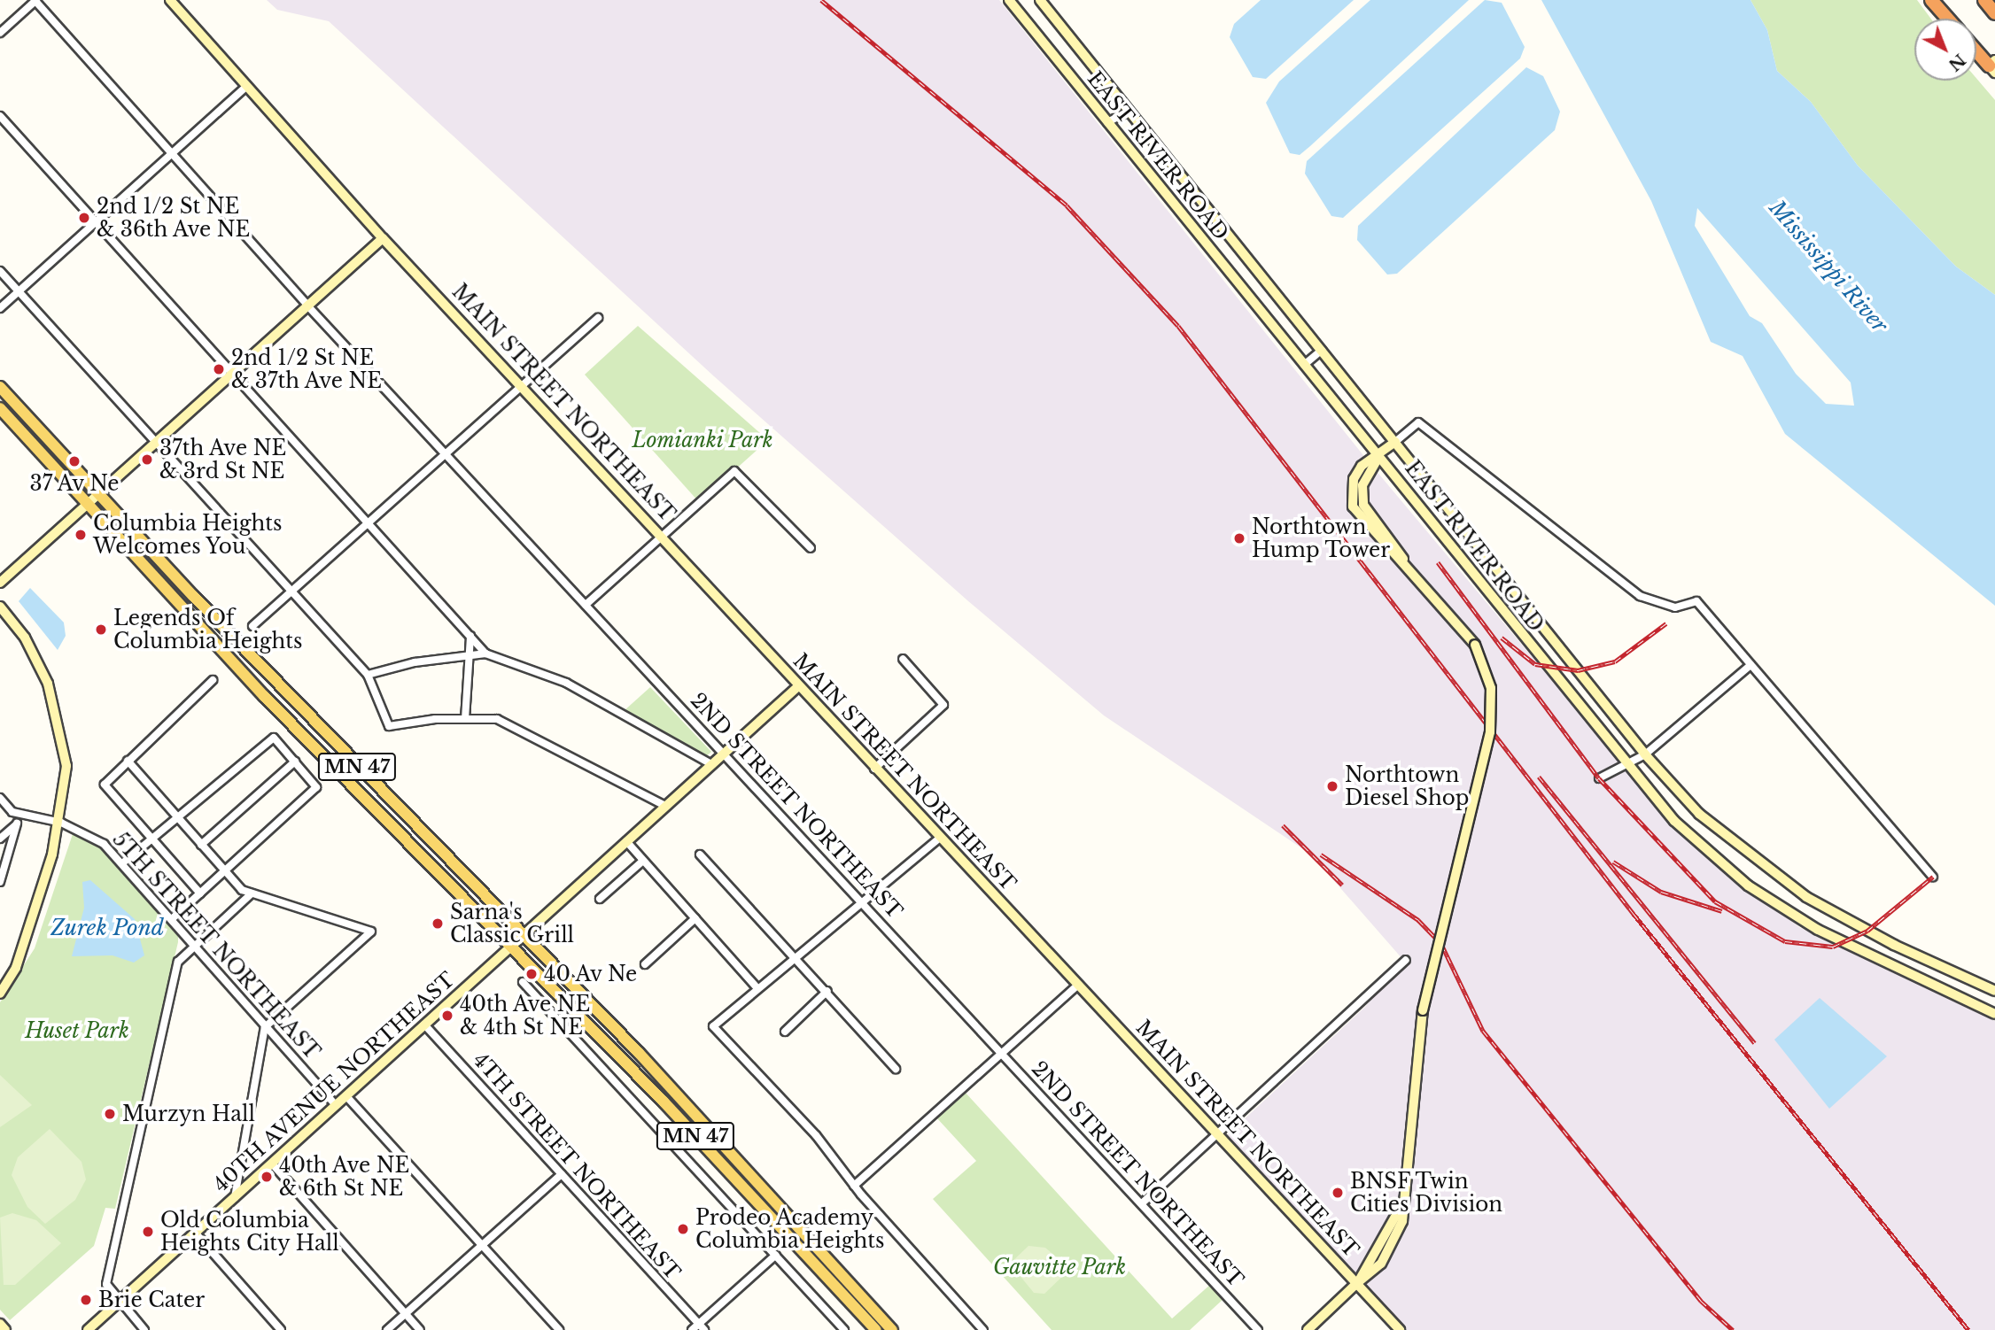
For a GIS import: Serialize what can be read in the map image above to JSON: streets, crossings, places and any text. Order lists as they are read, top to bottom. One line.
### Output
{"streets":{"main road":["MN 47"],"street":["EAST RIVER ROAD","MAIN STREET NORTHEAST","2ND STREET NORTHEAST","5TH STREET NORTHEAST","40TH AVENUE NORTHEAST","4TH STREET NORTHEAST"]},"crossings":[["MAIN STREET NORTHEAST","40TH AVENUE NORTHEAST"],["MN 47","40TH AVENUE NORTHEAST"],["2ND STREET NORTHEAST","40TH AVENUE NORTHEAST"],["5TH STREET NORTHEAST","40TH AVENUE NORTHEAST"],["40TH AVENUE NORTHEAST","4TH STREET NORTHEAST"]],"water":["Mississippi River","Zurek Pond"],"parks":["Lomianki Park","Huset Park","Gauvitte Park"],"places":["2nd 1/2 St NE & 36th Ave NE","2nd 1/2 St NE & 37th Ave NE","37th Ave NE & 3rd St NE","37 Av Ne","Columbia Heights Welcomes You","Northtown Hump Tower","Legends Of Columbia Heights","Northtown Diesel Shop","Sarna's Classic Grill","40 Av Ne","40th Ave NE & 4th St NE","Murzyn Hall","40th Ave NE & 6th St NE","BNSF Twin Cities Division","Prodeo Academy Columbia Heights","Old Columbia Heights City Hall","Brie Cater"],"north":"bottom right"}
